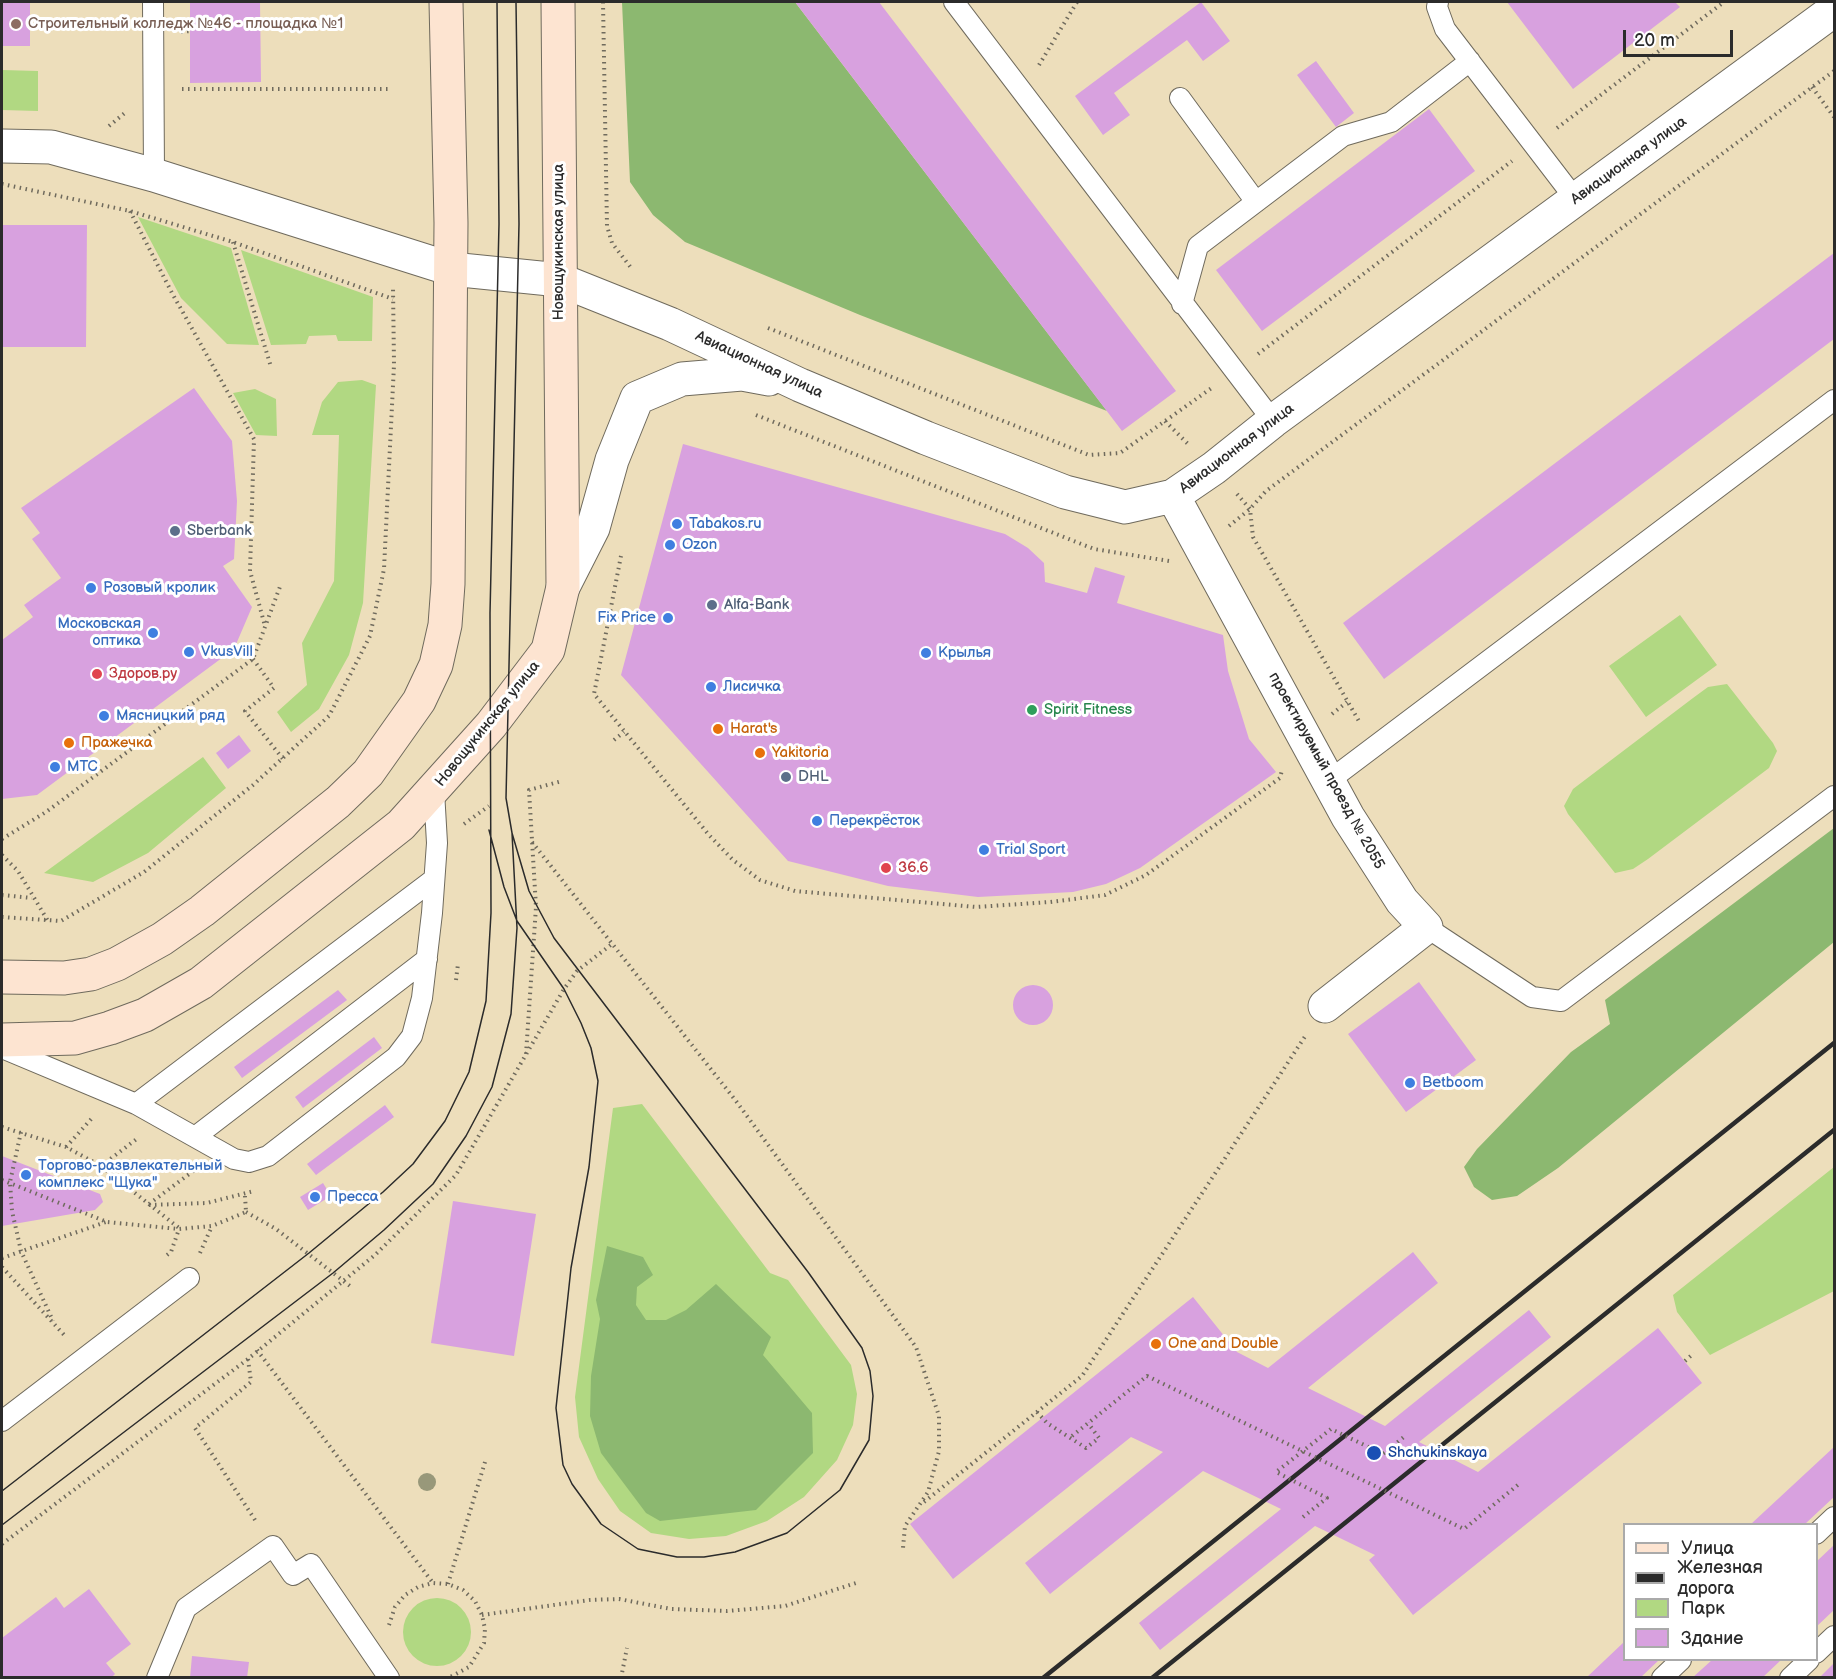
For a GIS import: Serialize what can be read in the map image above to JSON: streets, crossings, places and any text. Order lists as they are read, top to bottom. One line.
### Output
{"streets":{"main road":["Новощукинская улица"],"street":["Авиационная улица","проектируемый проезд № 2055"]},"crossings":[["Авиационная улица","Новощукинская улица"],["Авиационная улица","проектируемый проезд № 2055"]],"places":["Строительный колледж №46 - площадка №1","Tabakos.ru","Sberbank","Ozon","Розовый кролик","Alfa-Bank","Fix Price","Московская оптика","VkusVill","Крылья","Здоров.ру","Лисичка","Spirit Fitness","Мясницкий ряд","Harat's","Пражечка","Yakitoria","МТС","DHL","Перекрёсток","Trial Sport","36.6","Betboom","Торгово-развлекательный комплекс \"Щука\"","Пресса","One and Double","Shchukinskaya"],"legend":["Улица","Железная дорога","Парк","Здание"],"scale_bar":"20 m"}
